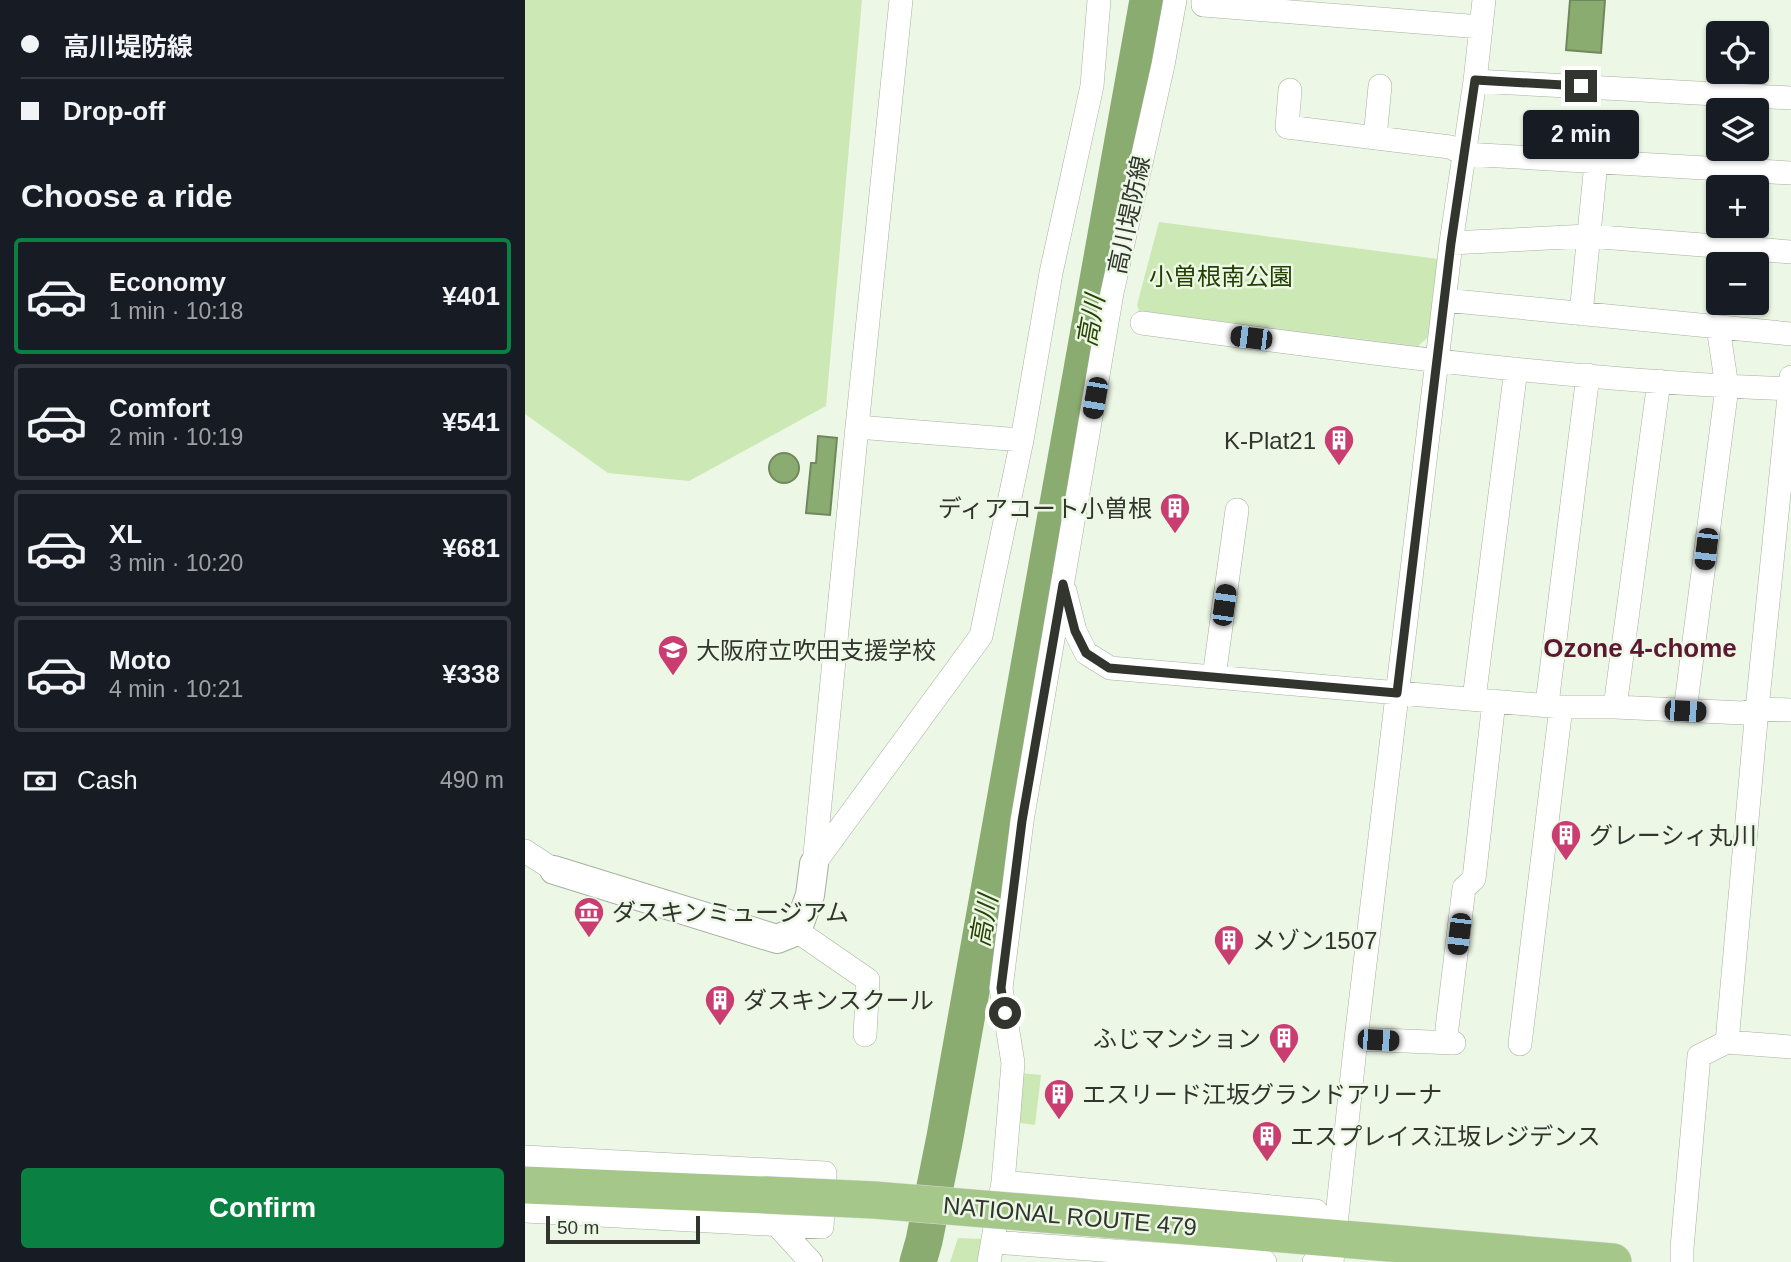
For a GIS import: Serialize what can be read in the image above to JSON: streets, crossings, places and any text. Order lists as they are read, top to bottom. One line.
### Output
{"streets":{"highway":["NATIONAL ROUTE 479"],"street":["高川堤防線"]},"districts":["Ozone 4-chome"],"water":["高川"],"parks":["小曽根南公園"],"places":{"building":["K-Plat21","ディアコート小曽根","グレーシィ丸川","メゾン1507","ダスキンスクール","ふじマンション","エスリード江坂グランドアリーナ","エスプレイス江坂レジデンス"],"school or university":["大阪府立吹田支援学校"],"museum":["ダスキンミュージアム"]},"scale_bar":"50 m","page":{"banner":["高川堤防線","Drop-off"],"map_buttons":["+","−"],"bubble":"2 min","heading":"Choose a ride","list":[{"name":"Economy","note":"1 min · 10:18","value":"¥401"},{"name":"Comfort","note":"2 min · 10:19","value":"¥541"},{"name":"XL","note":"3 min · 10:20","value":"¥681"},{"name":"Moto","note":"4 min · 10:21","value":"¥338"}],"pay":["Cash","490 m"],"buttons":"Confirm","scale":"50 m"}}
